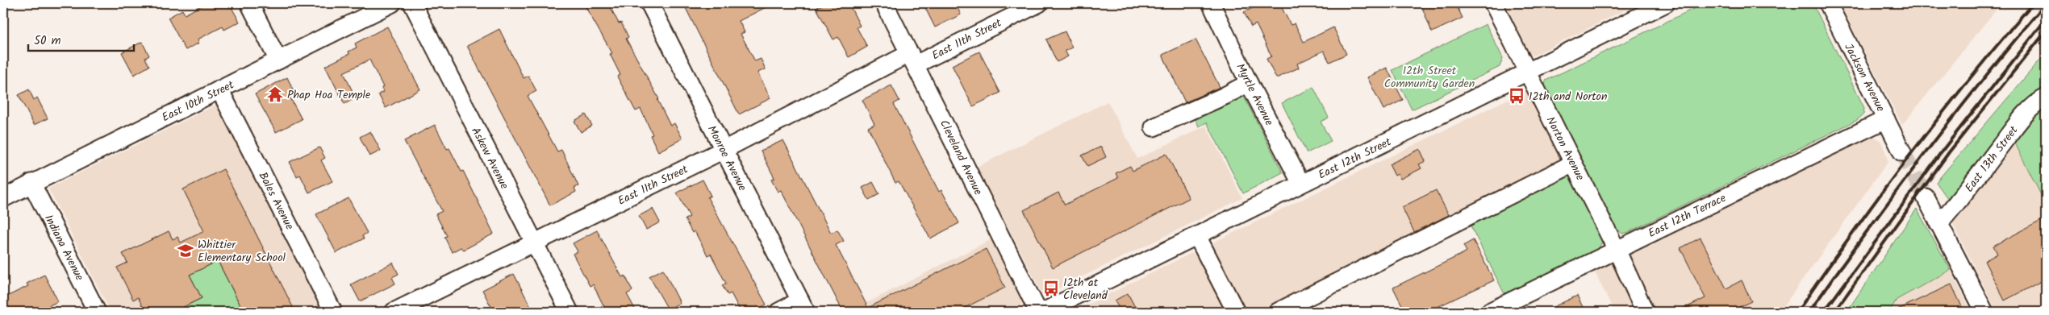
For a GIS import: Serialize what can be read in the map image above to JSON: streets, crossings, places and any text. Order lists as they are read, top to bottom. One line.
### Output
{"streets":{"street":["East 11th Street","Jackson Avenue","Myrtle Avenue","East 10th Street","Norton Avenue","Cleveland Avenue","Askew Avenue","Monroe Avenue","East 12th Street","East 13th Street","Bales Avenue","East 12th Terrace","Indiana Avenue"]},"crossings":[["East 11th Street","Cleveland Avenue"],["East 11th Street","Askew Avenue"],["East 11th Street","Monroe Avenue"],["Jackson Avenue","East 12th Terrace"],["Myrtle Avenue","East 12th Street"],["East 10th Street","Bales Avenue"],["East 10th Street","Indiana Avenue"],["Norton Avenue","East 12th Street"],["Norton Avenue","East 12th Terrace"]],"parks":["12th Street Community Garden"],"places":{"temple":["Phap Hoa Temple"],"bus stop":["12th and Norton","12th at Cleveland"],"school or university":["Whittier Elementary School"]},"scale_bar":"50 m"}
